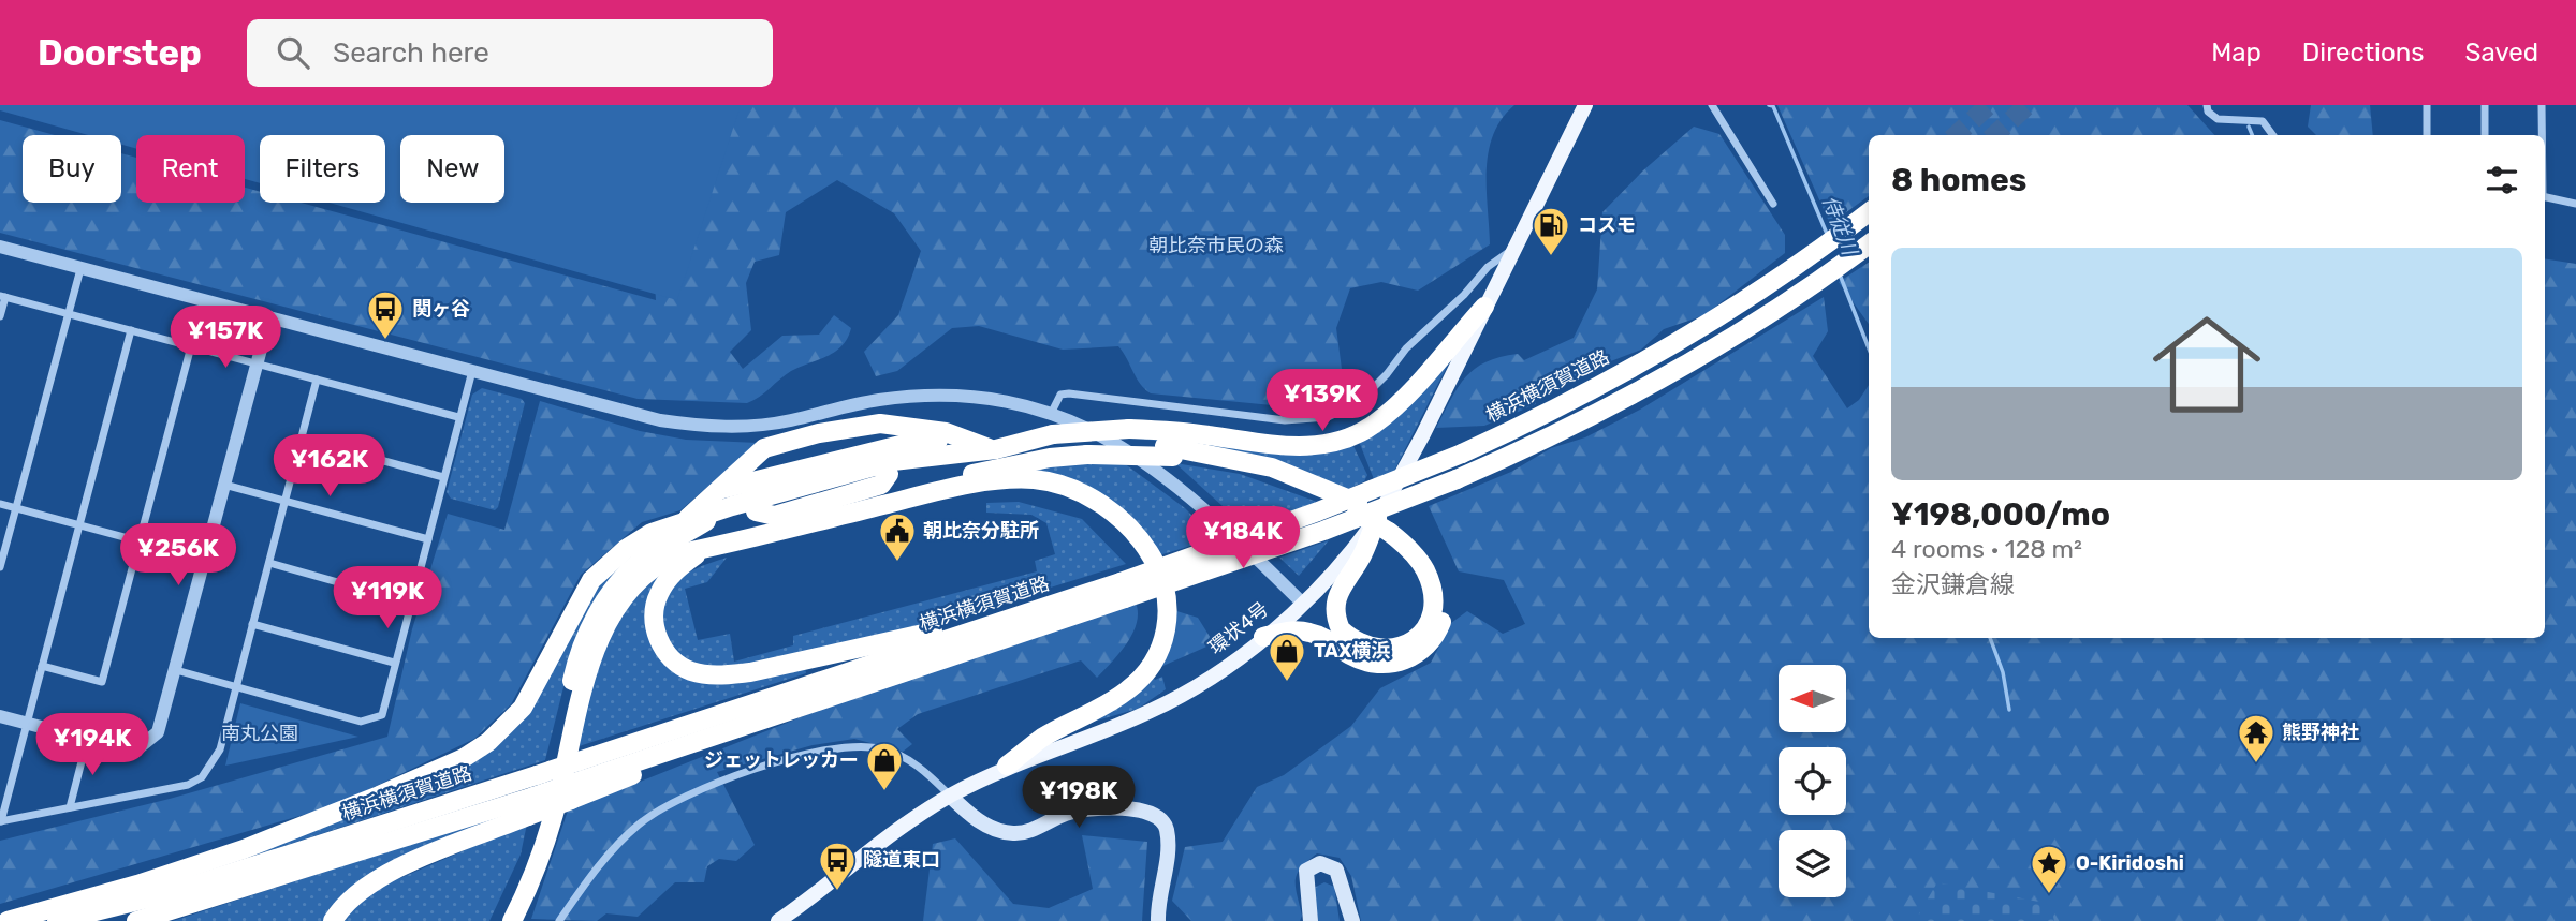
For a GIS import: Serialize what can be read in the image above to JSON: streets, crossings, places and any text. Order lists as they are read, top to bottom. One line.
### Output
{"streets":{"highway":["横浜横須賀道路"],"main road":["環状4号"]},"water":["侍従川"],"parks":["朝比奈市民の森","南丸公園"],"places":{"fuel station":["コスモ"],"bus stop":["関ヶ谷","隧道東口"],"public building":["朝比奈分駐所"],"shop":["TAX横浜","ジェットレッカー"],"temple":["熊野神社"],"place":["O-Kiridoshi"]},"north":"left","page":{"header":"Doorstep","search":"Search here","nav":["Map","Directions","Saved"],"chip":["Buy","Rent","Filters","New"],"heading":"8 homes","list":[{"name":"¥198,000/mo","note":"4 rooms · 128 m² · 金沢鎌倉線"}],"price":["¥157K","¥139K","¥162K","¥184K","¥256K","¥119K","¥194K","¥198K"]}}
